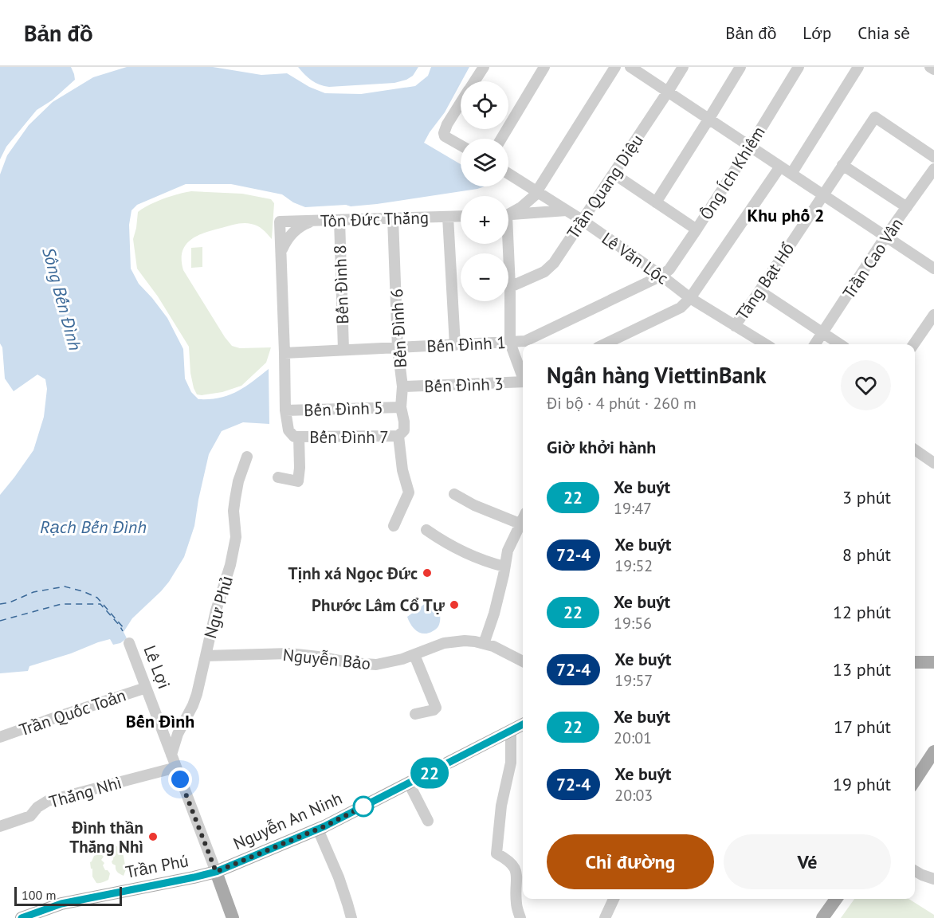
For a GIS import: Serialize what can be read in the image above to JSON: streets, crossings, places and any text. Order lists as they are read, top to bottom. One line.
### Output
{"streets":{"main road":["Lê Lợi","Nguyễn An Ninh","Trần Phú"],"street":["Ông Ích Khiêm","Trần Quang Diệu","Tôn Đức Thắng","Lê Văn Lộc","Trần Cao Vân","Tăng Bạt Hổ","Bến Đình 8","Bến Đình 6","Bến Đình 1","Bến Đình 3","Bến Đình 5","Bến Đình 7","Ngư Phủ","Nguyễn Bảo","Trần Quốc Toản","Thắng Nhì"]},"crossings":[["Ông Ích Khiêm","Lê Văn Lộc"],["Ông Ích Khiêm","Bến Đình 1"],["Trần Quang Diệu","Lê Văn Lộc"],["Tôn Đức Thắng","Bến Đình 8"],["Tôn Đức Thắng","Bến Đình 6"],["Lê Văn Lộc","Tăng Bạt Hổ"],["Lê Văn Lộc","Bến Đình 1"],["Bến Đình 8","Bến Đình 1"],["Bến Đình 6","Bến Đình 1"],["Bến Đình 6","Bến Đình 3"],["Bến Đình 6","Bến Đình 5"],["Bến Đình 6","Bến Đình 7"],["Ngư Phủ","Nguyễn Bảo"],["Ngư Phủ","Lê Lợi"],["Lê Lợi","Trần Quốc Toản"],["Lê Lợi","Thắng Nhì"],["Lê Lợi","Nguyễn An Ninh"],["Lê Lợi","Trần Phú"],["Nguyễn An Ninh","Trần Phú"]],"districts":["Khu phố 2","Bến Đình"],"water":["Sông Bến Đình","Rạch Bến Đình"],"places":["Tịnh xá Ngọc Đức","Phước Lâm Cổ Tự","Đình thần Thắng Nhì"],"lines":["bus line 22"],"scale_bar":"100 m","page":{"header":"Bản đồ","nav":["Bản đồ","Lớp","Chia sẻ"],"on_map":"22","map_buttons":["+","−"],"heading":[["Ngân hàng ViettinBank","Đi bộ · 4 phút · 260 m"],"Giờ khởi hành"],"list":[{"mark":"22","name":"Xe buýt","note":"19:47","value":"3 phút"},{"mark":"72-4","name":"Xe buýt","note":"19:52","value":"8 phút"},{"mark":"22","name":"Xe buýt","note":"19:56","value":"12 phút"},{"mark":"72-4","name":"Xe buýt","note":"19:57","value":"13 phút"},{"mark":"22","name":"Xe buýt","note":"20:01","value":"17 phút"},{"mark":"72-4","name":"Xe buýt","note":"20:03","value":"19 phút"}],"buttons":["Chỉ đường","Vé"],"scale":"100 m"}}
